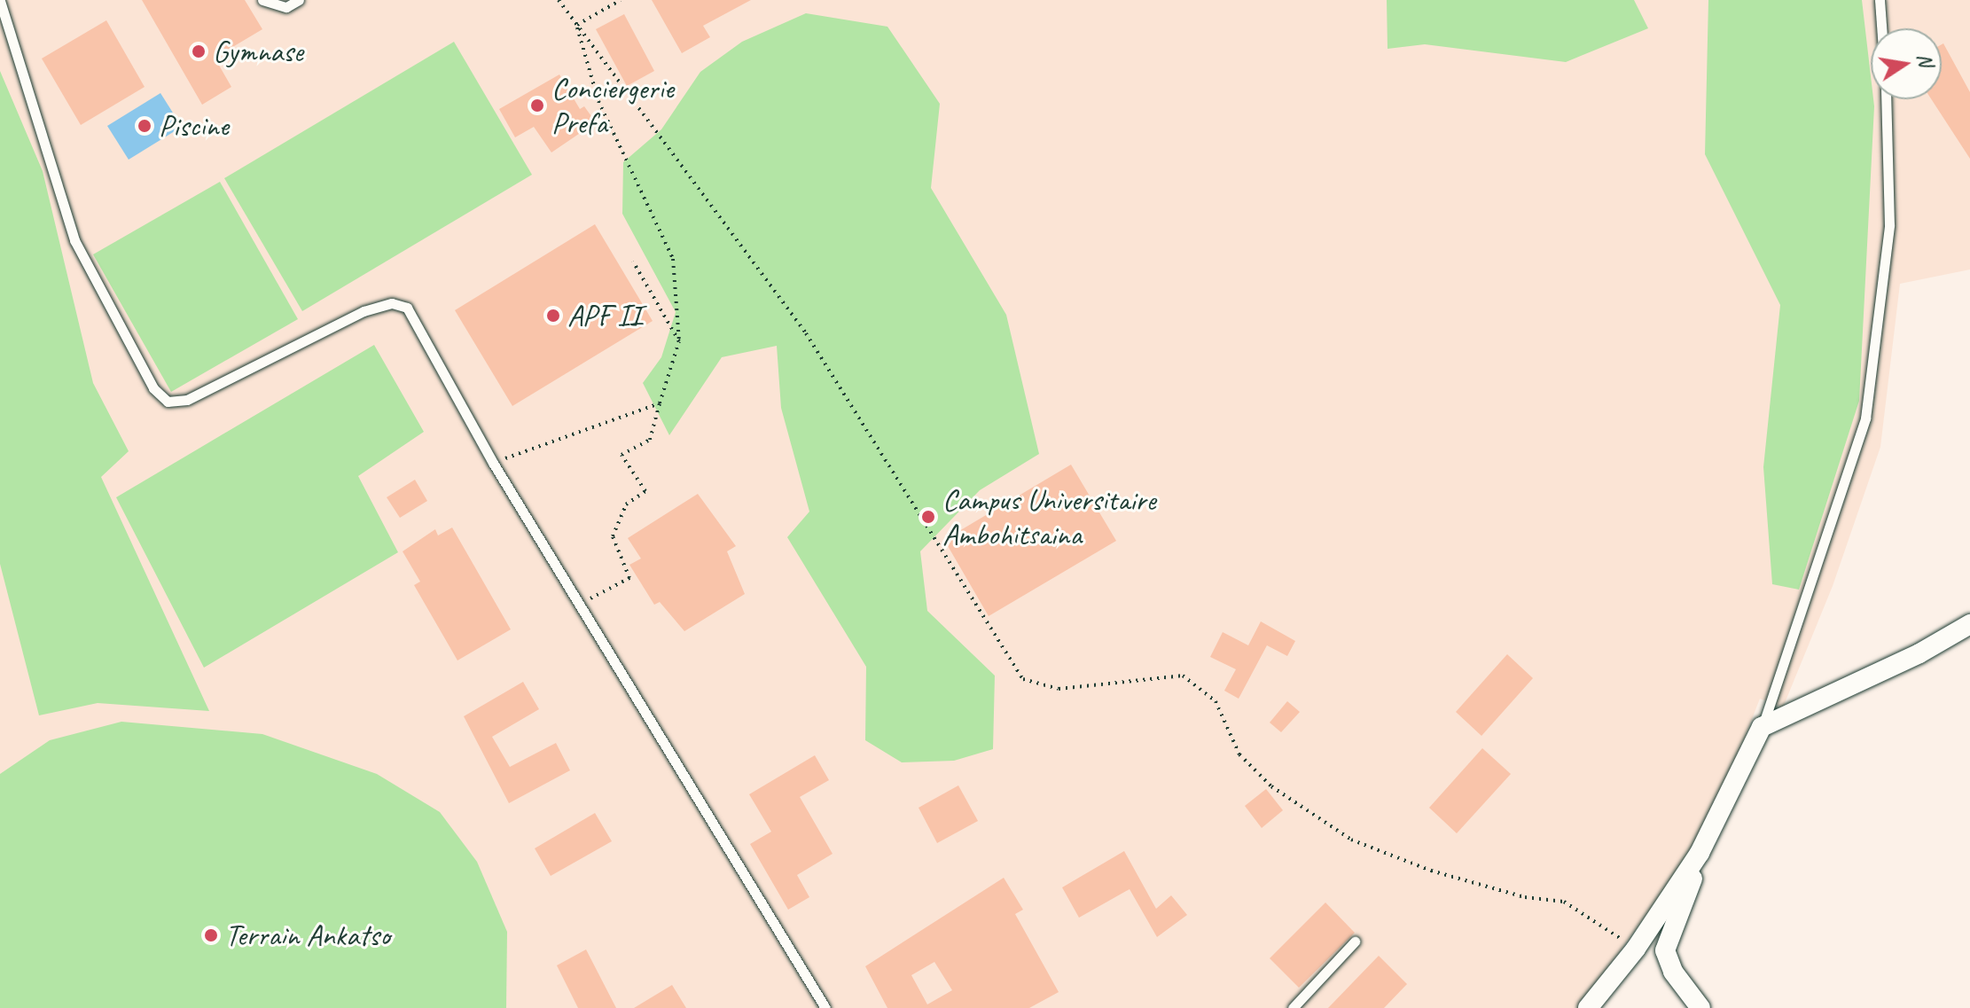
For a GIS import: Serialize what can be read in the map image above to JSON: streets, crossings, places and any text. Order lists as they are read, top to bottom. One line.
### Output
{"places":["Gymnase","Conciergerie Prefa","Piscine","APF II","Campus Universitaire Ambohitsaina","Terrain Ankatso"],"north":"right"}
